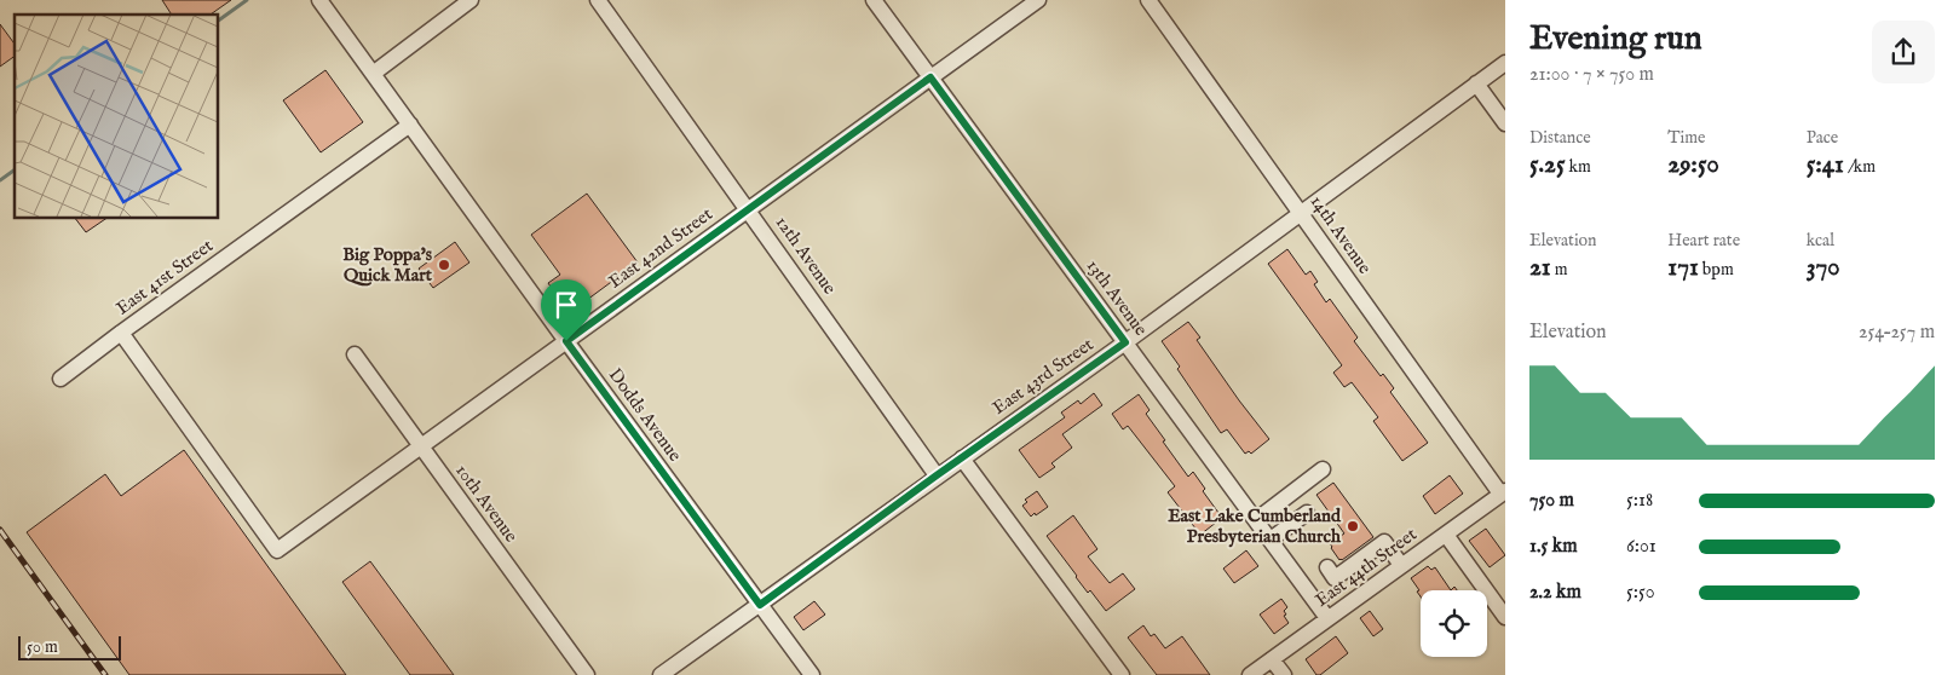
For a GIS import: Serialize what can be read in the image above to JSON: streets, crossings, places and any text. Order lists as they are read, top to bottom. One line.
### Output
{"streets":{"street":["14th Avenue","East 42nd Street","12th Avenue","East 41st Street","13th Avenue","East 43rd Street","Dodds Avenue","10th Avenue","East 44th Street"]},"crossings":[["14th Avenue","East 43rd Street"],["14th Avenue","East 44th Street"],["East 42nd Street","12th Avenue"],["East 42nd Street","East 41st Street"],["East 42nd Street","13th Avenue"],["East 42nd Street","Dodds Avenue"],["East 42nd Street","10th Avenue"],["12th Avenue","East 43rd Street"],["East 41st Street","Dodds Avenue"],["13th Avenue","East 43rd Street"],["13th Avenue","East 44th Street"],["East 43rd Street","Dodds Avenue"]],"places":["Big Poppa's Quick Mart","East Lake Cumberland Presbyterian Church"],"scale_bar":"50 m","page":{"heading":["Evening run","21:00 · 7 × 750 m"],"stats":[["Distance","5.25 km"],["Time","29:50"],["Pace","5:41 /km"],["Elevation","21 m"],["Heart rate","171 bpm"],["kcal","370"]],"chart":["Elevation","254–257 m"],"list":[{"name":"750 m","note":"5:18"},{"name":"1.5 km","note":"6:01"},{"name":"2.2 km","note":"5:50"}],"scale":"50 m"}}
